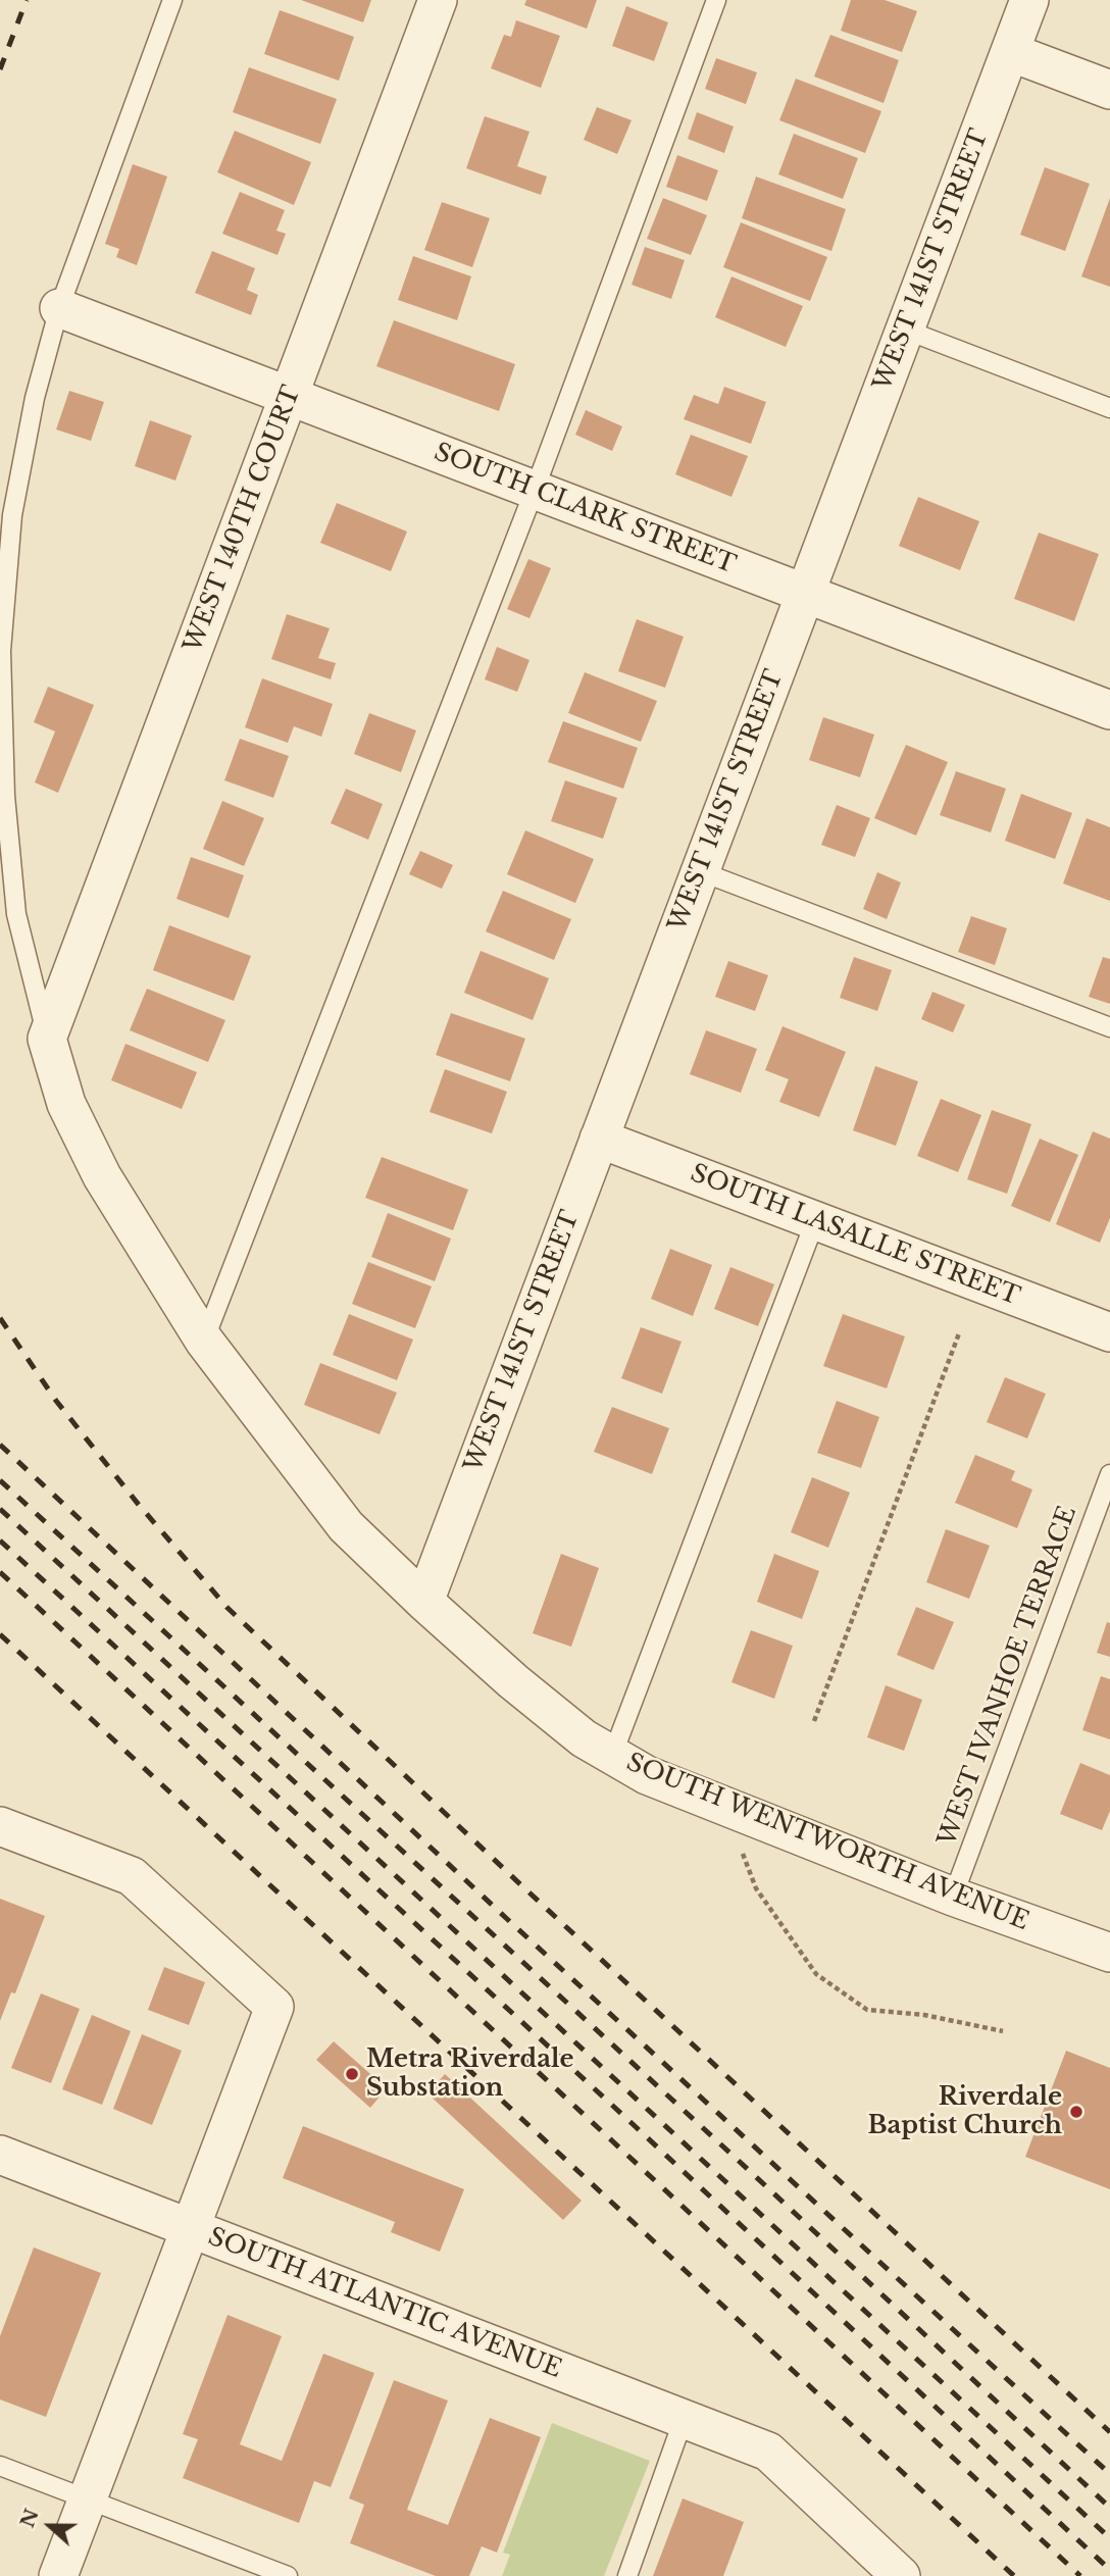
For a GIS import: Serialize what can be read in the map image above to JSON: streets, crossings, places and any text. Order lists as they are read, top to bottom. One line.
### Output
{"streets":{"street":["WEST 141ST STREET","SOUTH CLARK STREET","WEST 140TH COURT","SOUTH LASALLE STREET","SOUTH WENTWORTH AVENUE","SOUTH ATLANTIC AVENUE"],"lane":["WEST IVANHOE TERRACE"]},"crossings":[["WEST 141ST STREET","SOUTH CLARK STREET"],["WEST 141ST STREET","SOUTH LASALLE STREET"],["WEST 141ST STREET","SOUTH WENTWORTH AVENUE"],["SOUTH CLARK STREET","WEST 140TH COURT"],["WEST 140TH COURT","SOUTH WENTWORTH AVENUE"],["WEST IVANHOE TERRACE","SOUTH WENTWORTH AVENUE"]],"places":["Metra Riverdale Substation","Riverdale Baptist Church"],"north":"left"}
